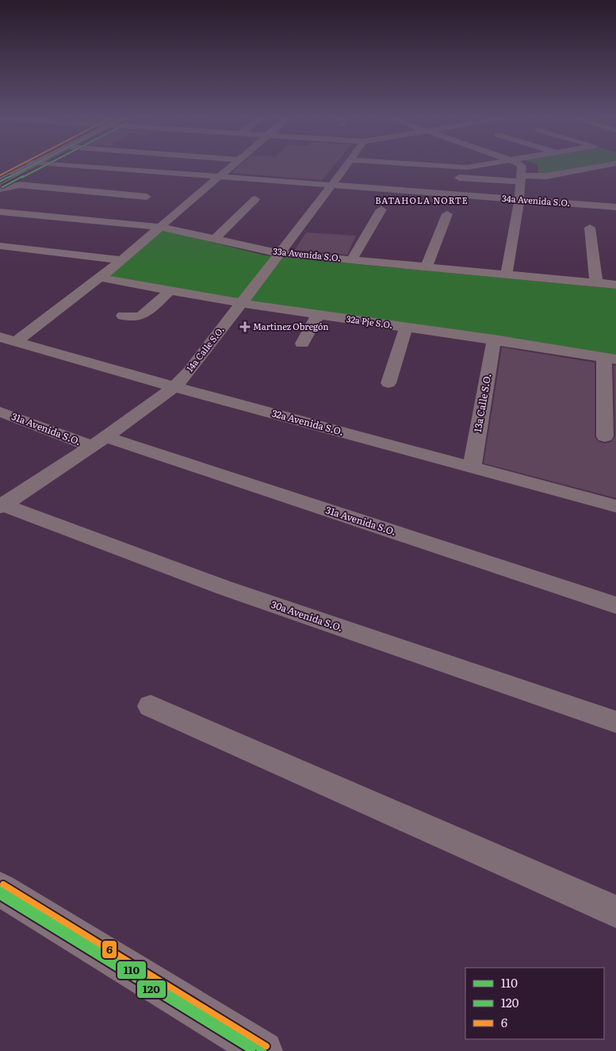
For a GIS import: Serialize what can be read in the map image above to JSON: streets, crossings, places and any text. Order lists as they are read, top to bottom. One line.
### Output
{"streets":{"street":["34a Avenida S.O.","33a Avenida S.O.","32a Pje S.O.","14a Calle S.O.","13a Calle S.O.","32a Avenida S.O.","31a Avenida S.O.","30a Avenida S.O."]},"crossings":[["34a Avenida S.O.","14a Calle S.O."],["33a Avenida S.O.","14a Calle S.O."],["32a Pje S.O.","14a Calle S.O."],["32a Pje S.O.","13a Calle S.O."],["14a Calle S.O.","32a Avenida S.O."],["14a Calle S.O.","31a Avenida S.O."],["14a Calle S.O.","30a Avenida S.O."],["13a Calle S.O.","32a Avenida S.O."]],"districts":["BATAHOLA NORTE"],"places":{"health":["Martinez Obregón"]},"lines":["transit line 110","transit line 120","transit line 6"],"legend":["110","120","6"]}
